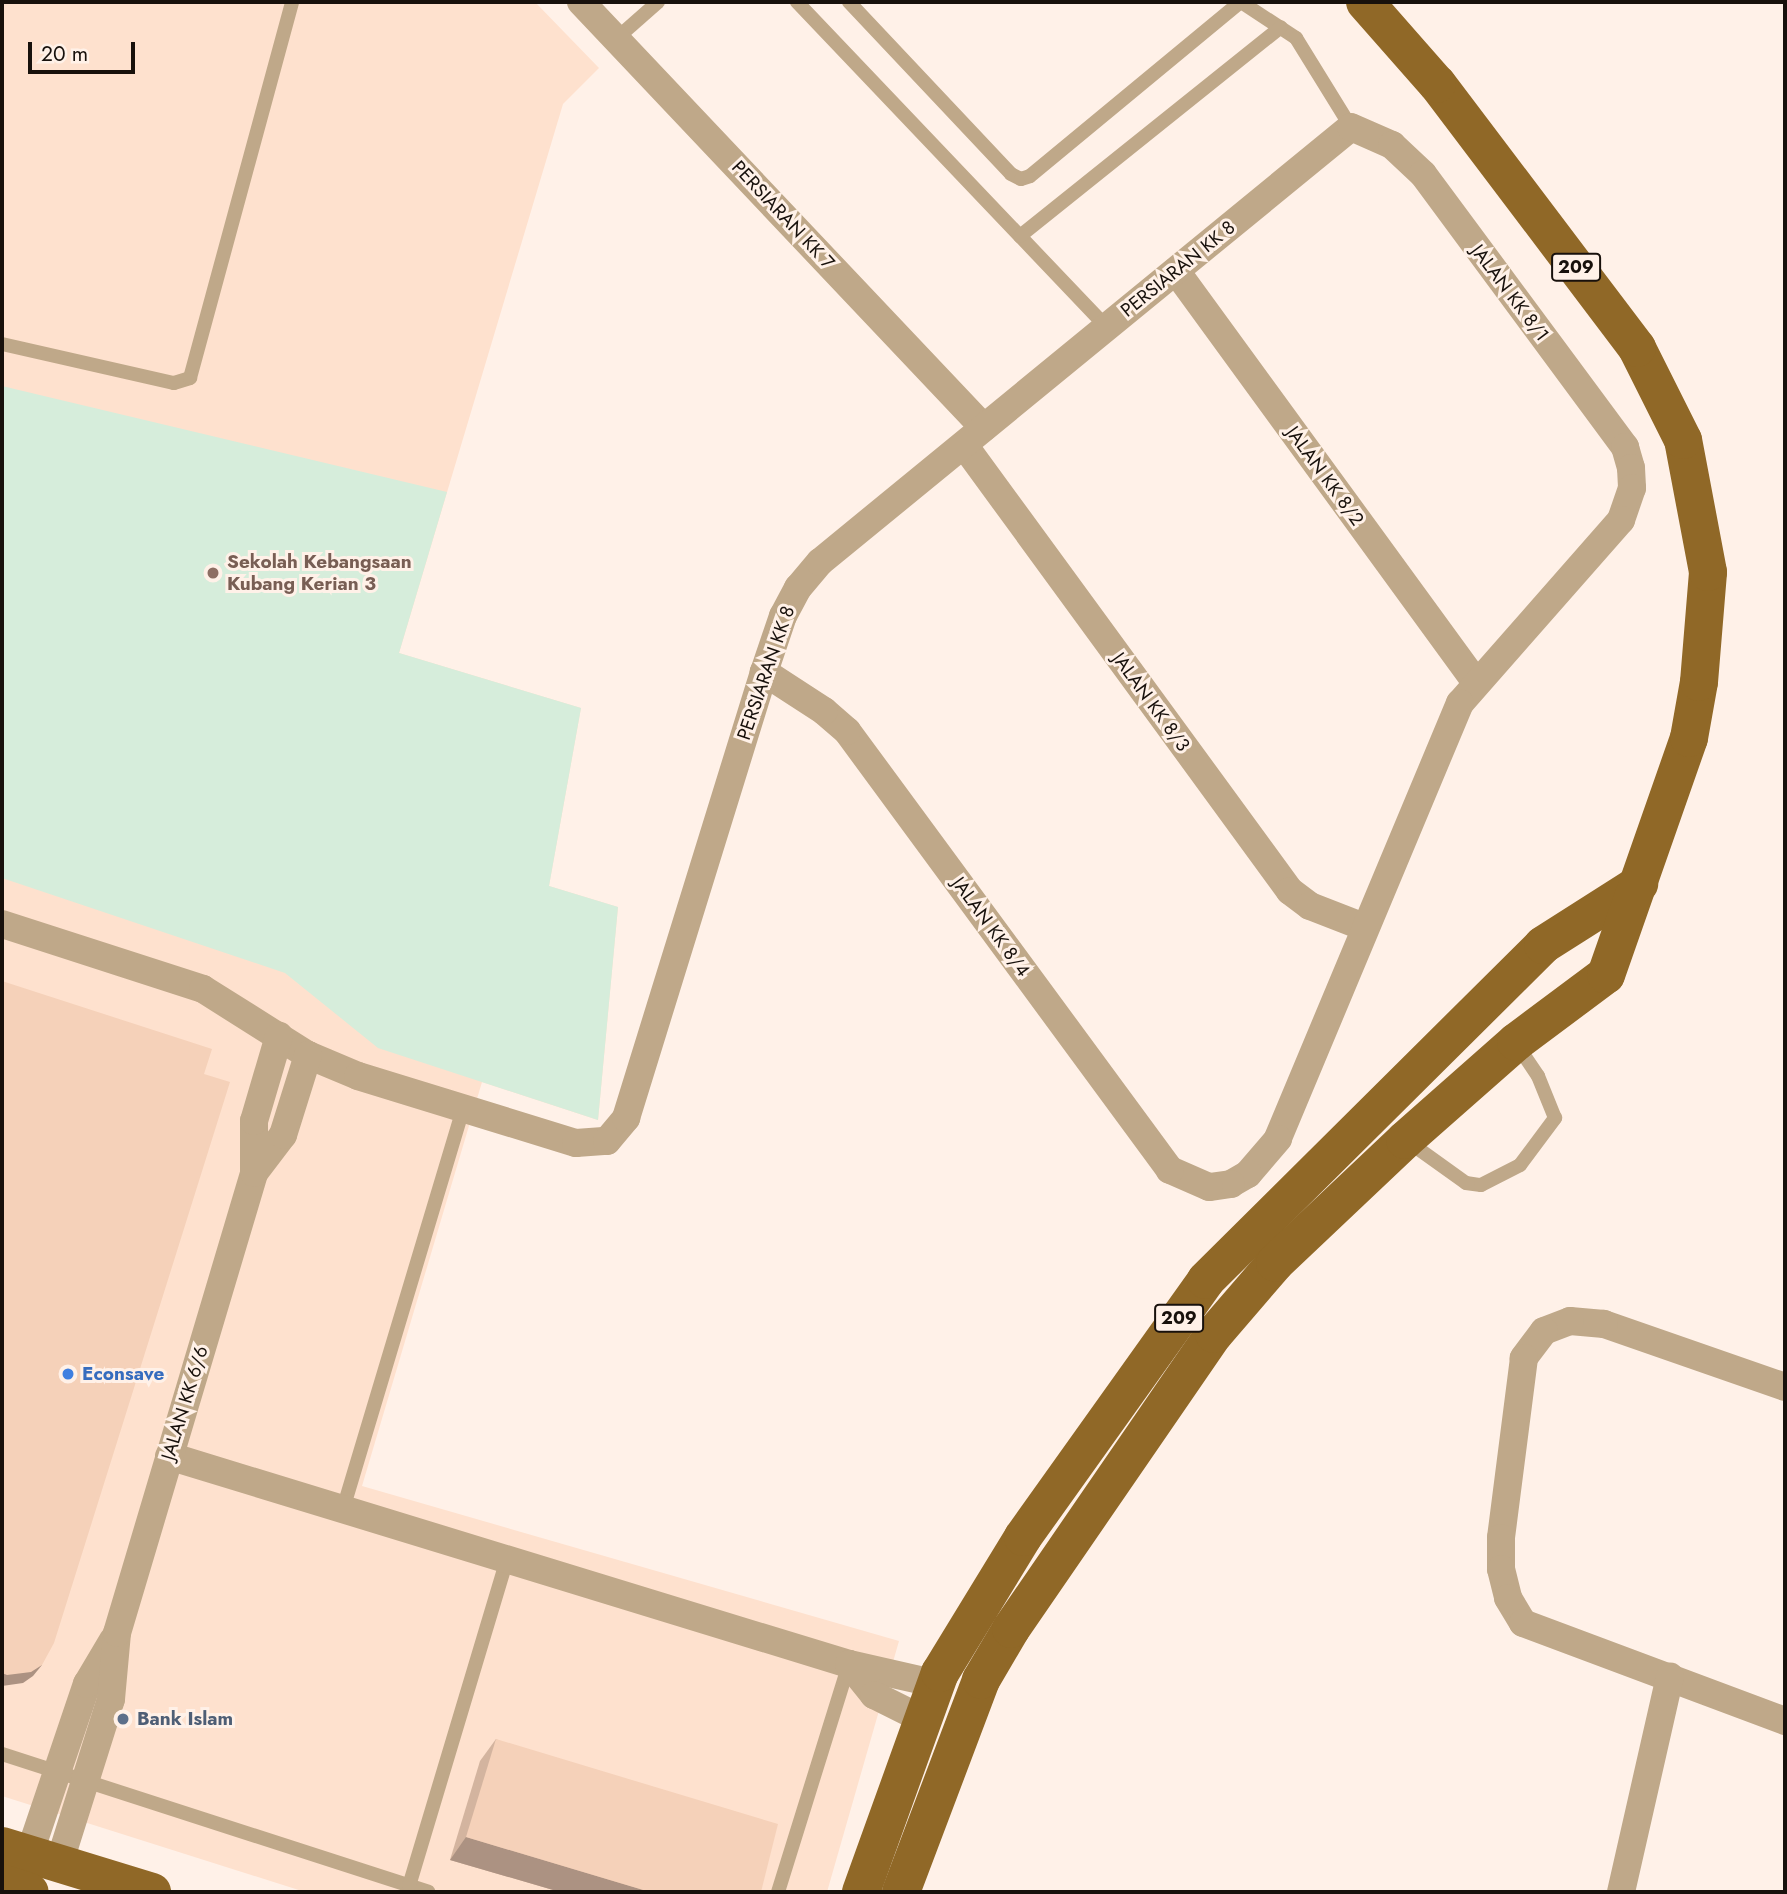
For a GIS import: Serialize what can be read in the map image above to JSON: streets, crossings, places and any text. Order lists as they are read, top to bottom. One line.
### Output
{"streets":{"main road":["209"],"street":["PERSIARAN KK 7","PERSIARAN KK 8","JALAN KK 8/1","JALAN KK 8/2","JALAN KK 8/3","JALAN KK 8/4","JALAN KK 6/6"]},"crossings":[["PERSIARAN KK 7","PERSIARAN KK 8"],["PERSIARAN KK 7","JALAN KK 8/3"],["PERSIARAN KK 8","JALAN KK 8/1"],["PERSIARAN KK 8","JALAN KK 8/2"],["PERSIARAN KK 8","JALAN KK 8/3"],["PERSIARAN KK 8","JALAN KK 8/4"],["PERSIARAN KK 8","JALAN KK 6/6"],["JALAN KK 8/1","JALAN KK 8/2"],["JALAN KK 8/3","JALAN KK 8/4"]],"places":["Sekolah Kebangsaan Kubang Kerian 3","Econsave","Bank Islam"],"scale_bar":"20 m"}
